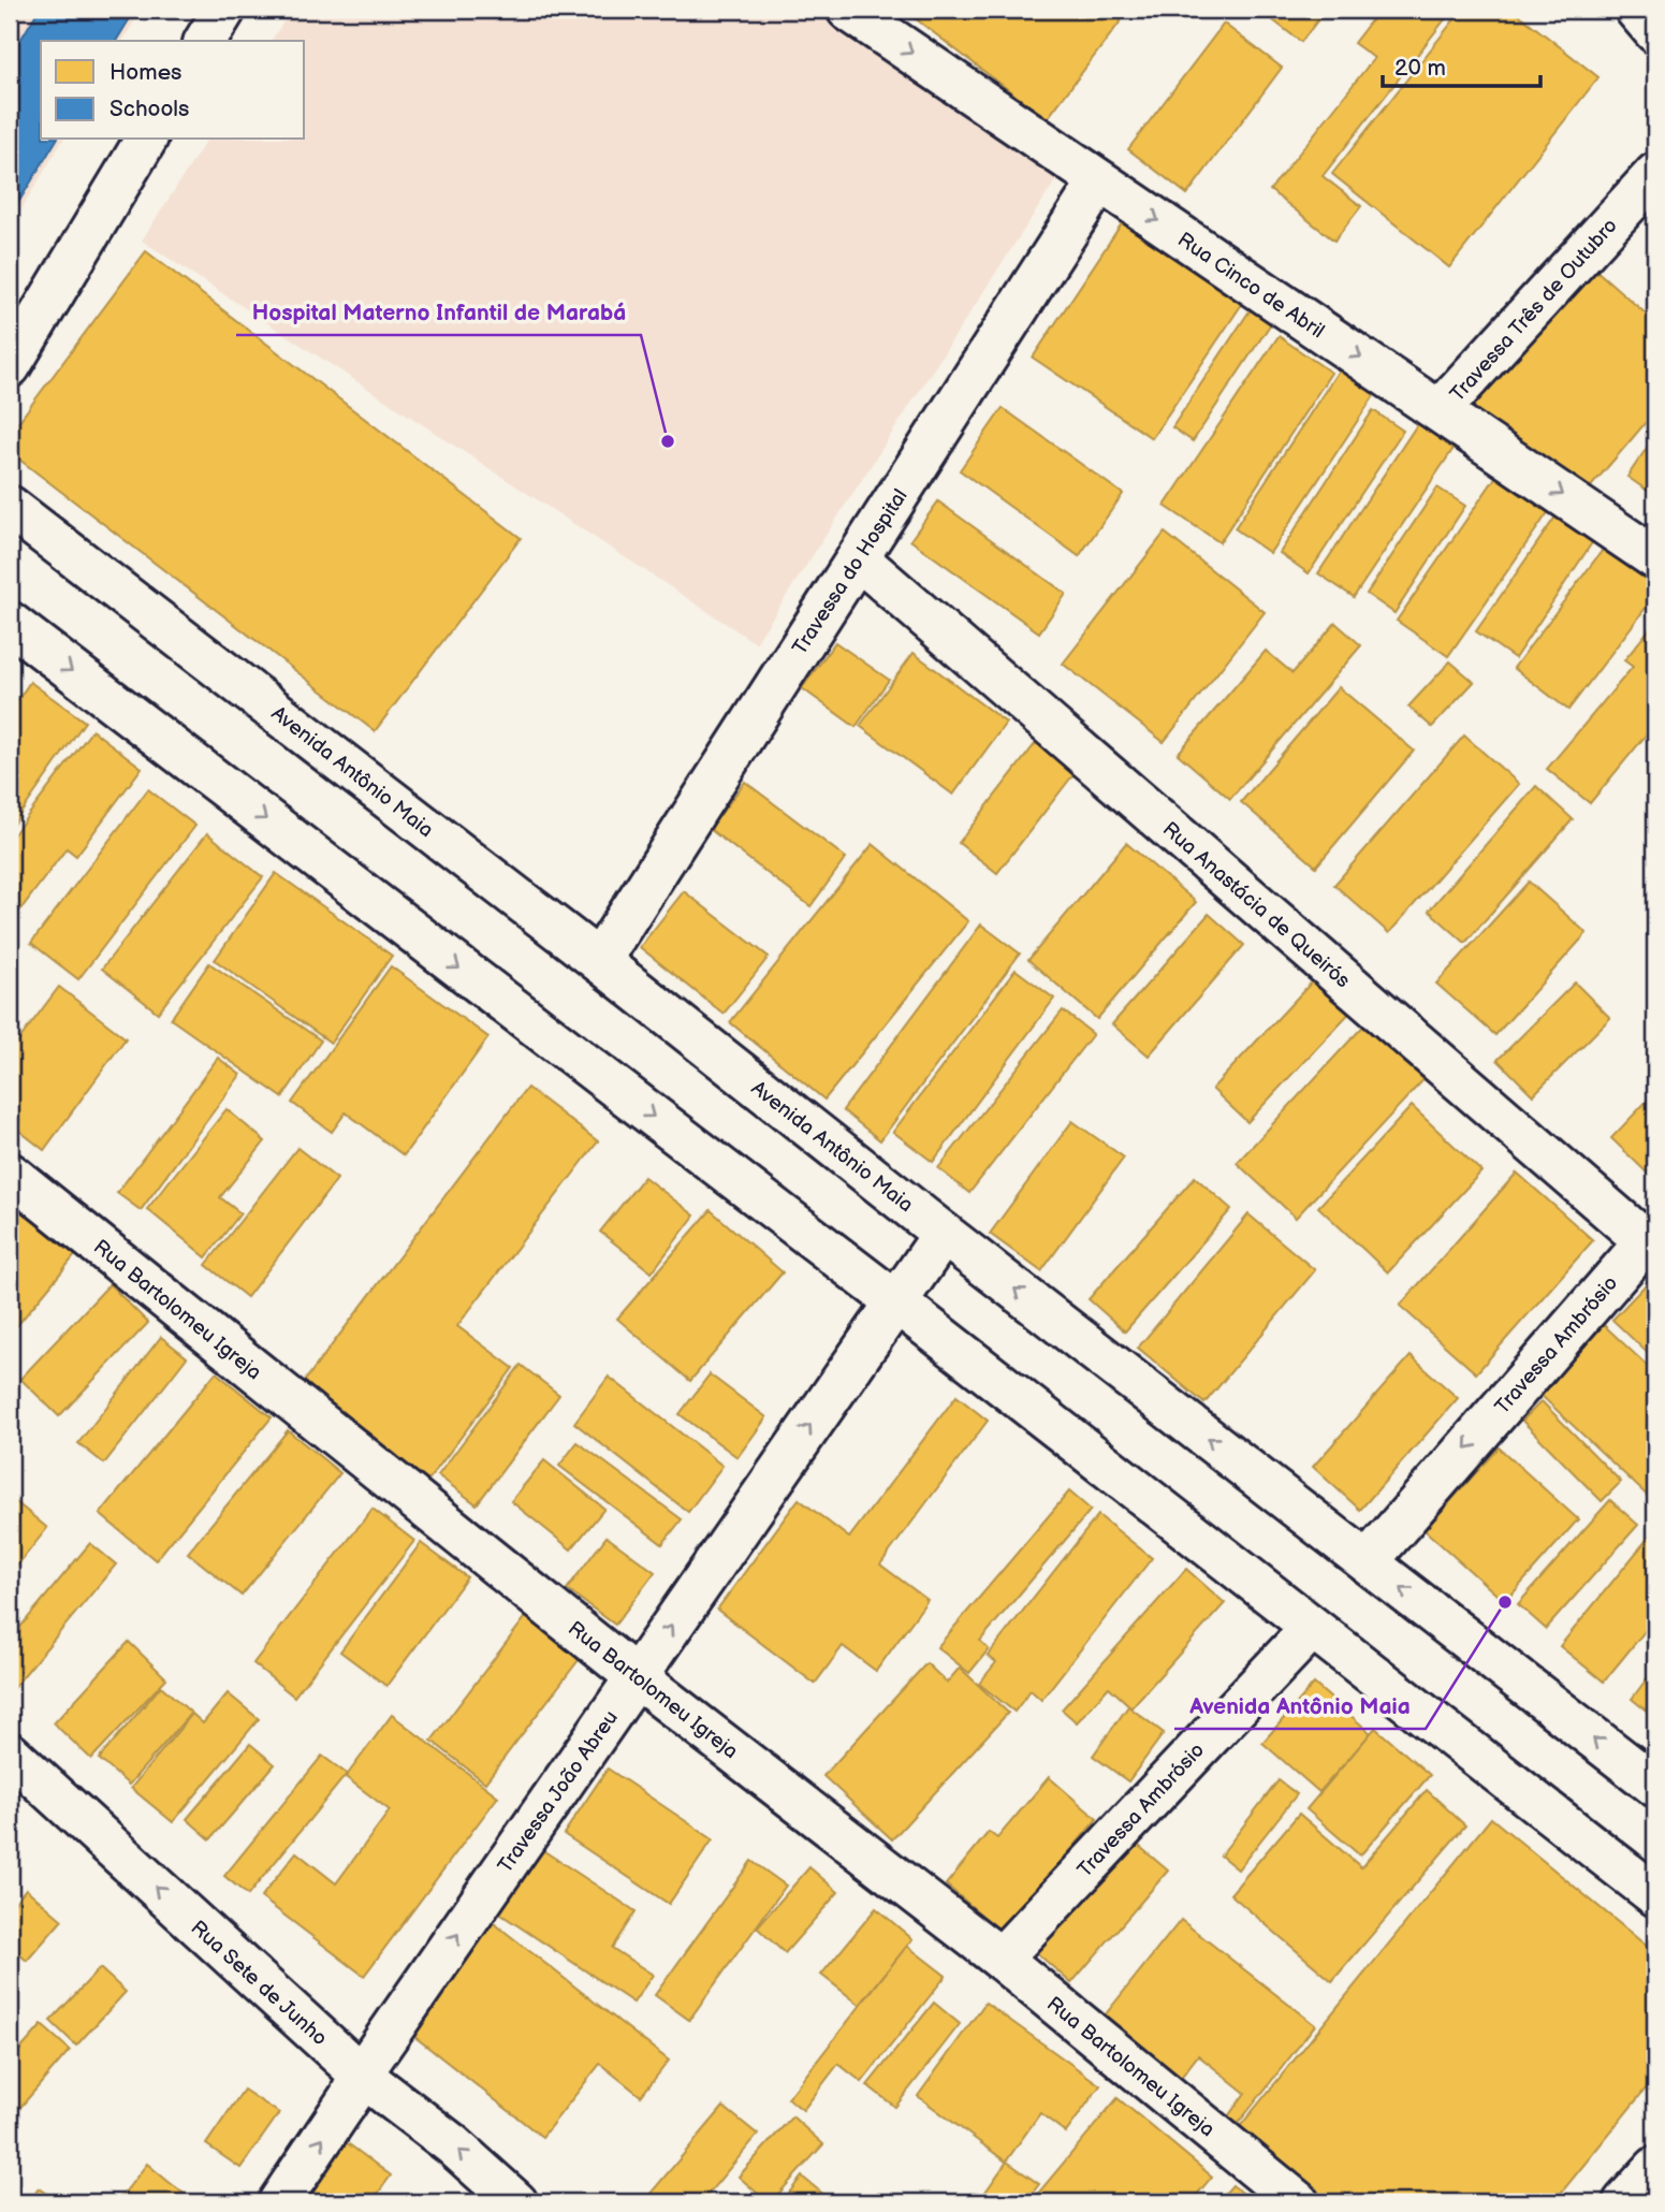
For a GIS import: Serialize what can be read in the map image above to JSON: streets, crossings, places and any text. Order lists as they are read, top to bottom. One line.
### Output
{"streets":{"street":["Rua Cinco de Abril","Travessa Três de Outubro","Travessa do Hospital","Avenida Antônio Maia","Rua Anastácia de Queirós","Rua Bartolomeu Igreja","Travessa Ambrósio","Travessa João Abreu","Rua Sete de Junho"]},"crossings":[["Rua Cinco de Abril","Travessa Três de Outubro"],["Rua Cinco de Abril","Travessa do Hospital"],["Travessa do Hospital","Avenida Antônio Maia"],["Travessa do Hospital","Rua Anastácia de Queirós"],["Avenida Antônio Maia","Travessa Ambrósio"],["Avenida Antônio Maia","Travessa João Abreu"],["Rua Anastácia de Queirós","Travessa Ambrósio"],["Rua Bartolomeu Igreja","Travessa Ambrósio"],["Rua Bartolomeu Igreja","Travessa João Abreu"],["Travessa João Abreu","Rua Sete de Junho"]],"one_way":["Rua Cinco de Abril","Travessa Ambrósio","Travessa João Abreu","Rua Sete de Junho"],"places":["Hospital Materno Infantil de Marabá","Avenida Antônio Maia"],"legend":["Homes","Schools"],"scale_bar":"20 m"}
